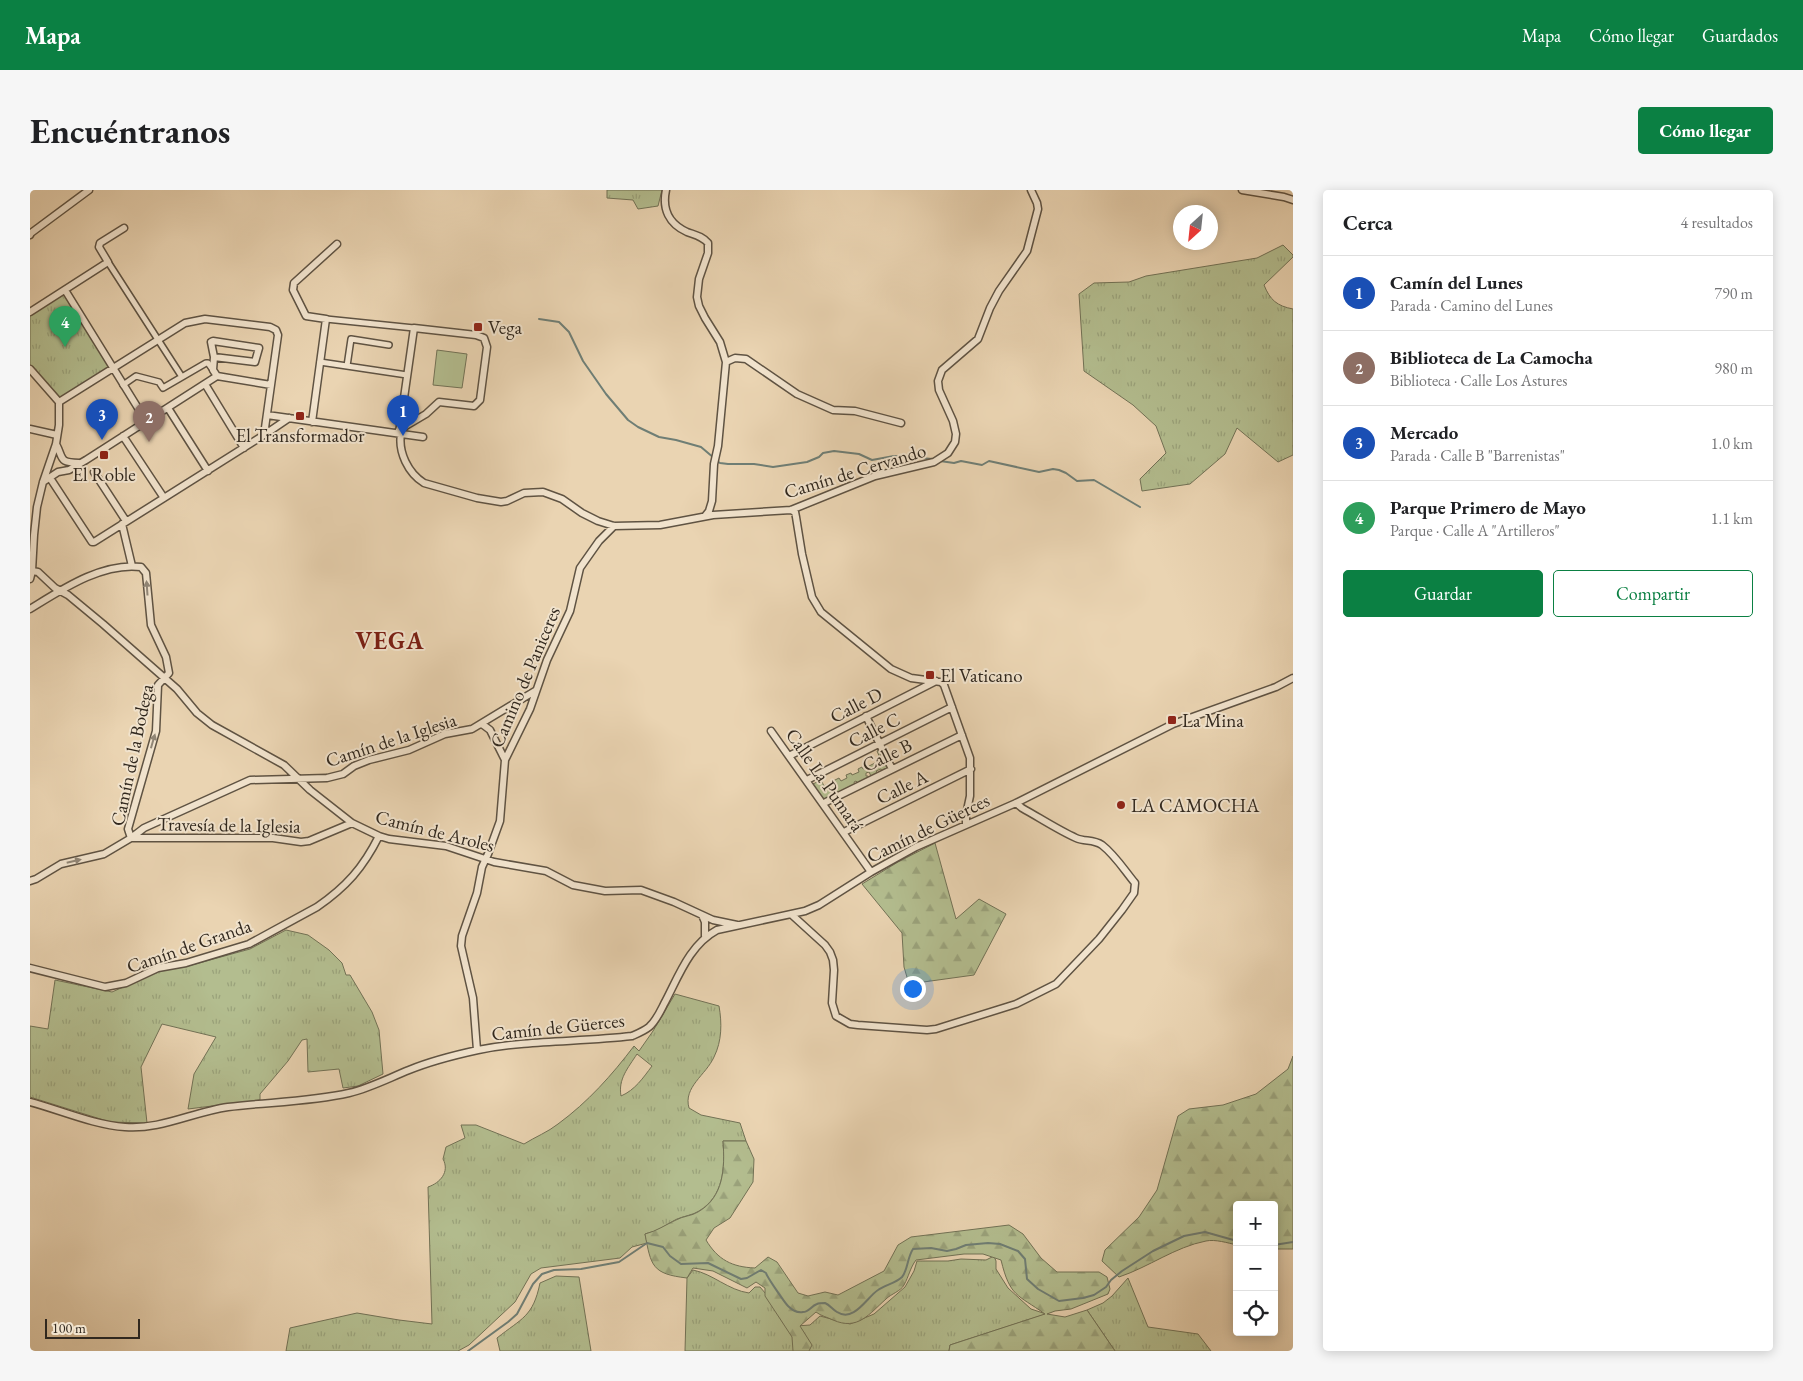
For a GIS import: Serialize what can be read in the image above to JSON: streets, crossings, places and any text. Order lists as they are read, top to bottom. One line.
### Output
{"streets":{"street":["Camín de Cervando","Camino de Paniceres","Calle D","Calle C","Camín de la Iglesia","Camín de la Bodega","Calle B","Calle La Pumará","Calle A","Travesía de la Iglesia","Camín de Güerces","Camín de Aroles","Camín de Granda"]},"crossings":[["Camino de Paniceres","Camín de la Iglesia"],["Camino de Paniceres","Camín de Güerces"],["Camino de Paniceres","Camín de Aroles"],["Calle D","Calle La Pumará"],["Camín de la Iglesia","Camín de la Bodega"],["Camín de la Iglesia","Travesía de la Iglesia"],["Camín de la Iglesia","Camín de Aroles"],["Camín de la Bodega","Travesía de la Iglesia"],["Camín de la Bodega","Camín de Aroles"],["Calle La Pumará","Camín de Güerces"],["Travesía de la Iglesia","Camín de Aroles"],["Camín de Güerces","Camín de Aroles"],["Camín de Aroles","Camín de Granda"]],"one_way":["Camín de la Bodega"],"districts":["VEGA"],"places":{"transit":["Vega","El Transformador","El Roble","El Vaticano","La Mina"],"other":["LA CAMOCHA"]},"scale_bar":"100 m","north":"bottom left","page":{"header":"Mapa","nav":["Mapa","Cómo llegar","Guardados"],"buttons":["Cómo llegar",["Guardar","Compartir"]],"title":"Encuéntranos","heading":["Cerca","4 resultados"],"list":[{"mark":"1","name":"Camín del Lunes","note":"Parada · Camino del Lunes","value":"790 m"},{"mark":"2","name":"Biblioteca de La Camocha","note":"Biblioteca · Calle Los Astures","value":"980 m"},{"mark":"3","name":"Mercado","note":"Parada · Calle B \"Barrenistas\"","value":"1.0 km"},{"mark":"4","name":"Parque Primero de Mayo","note":"Parque · Calle A \"Artilleros\"","value":"1.1 km"}],"pins":["4","1","3","2"],"map_buttons":["+","−"],"scale":"100 m"}}
